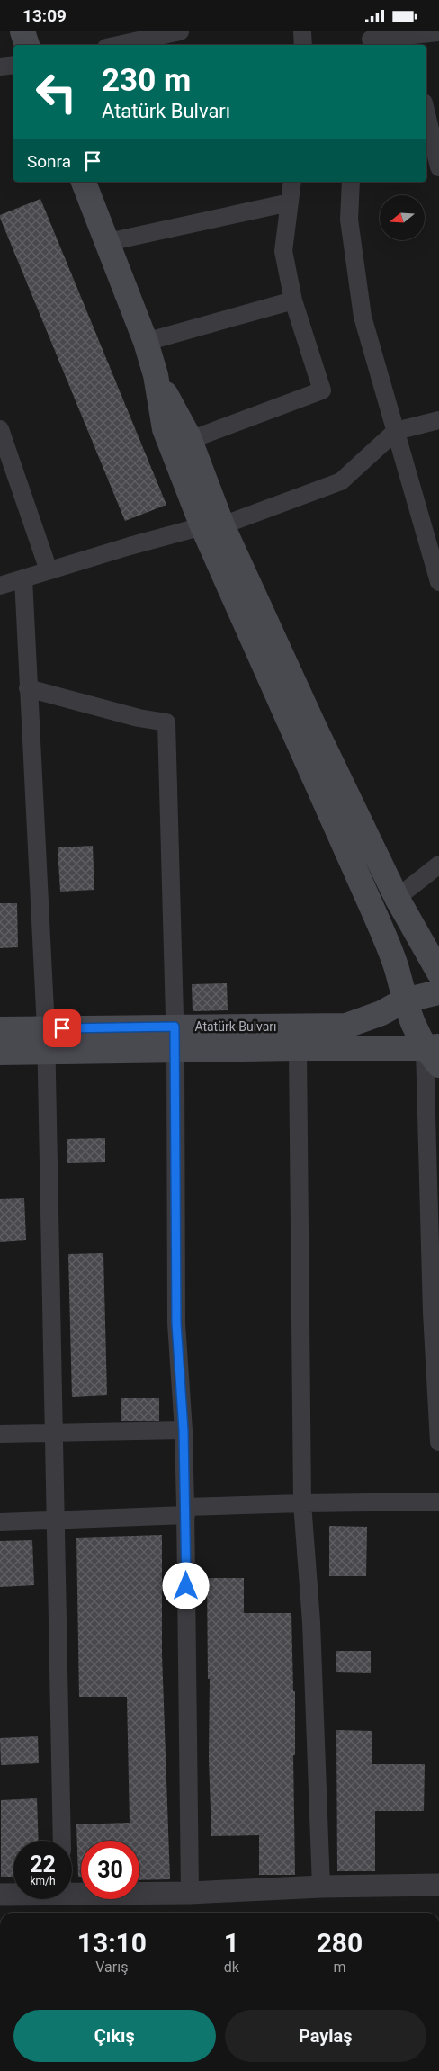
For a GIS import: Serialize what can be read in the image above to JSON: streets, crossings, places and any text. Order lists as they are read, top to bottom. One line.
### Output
{"streets":{"main road":["Atatürk Bulvarı"]},"north":"left","page":{"status":"13:09","turn":["230 m","Atatürk Bulvarı"],"then":"Sonra","speed":"22 km/h","limit":"30","eta":["13:10","Varış","1","dk","280","m"],"buttons":["Çıkış","Paylaş"]}}
